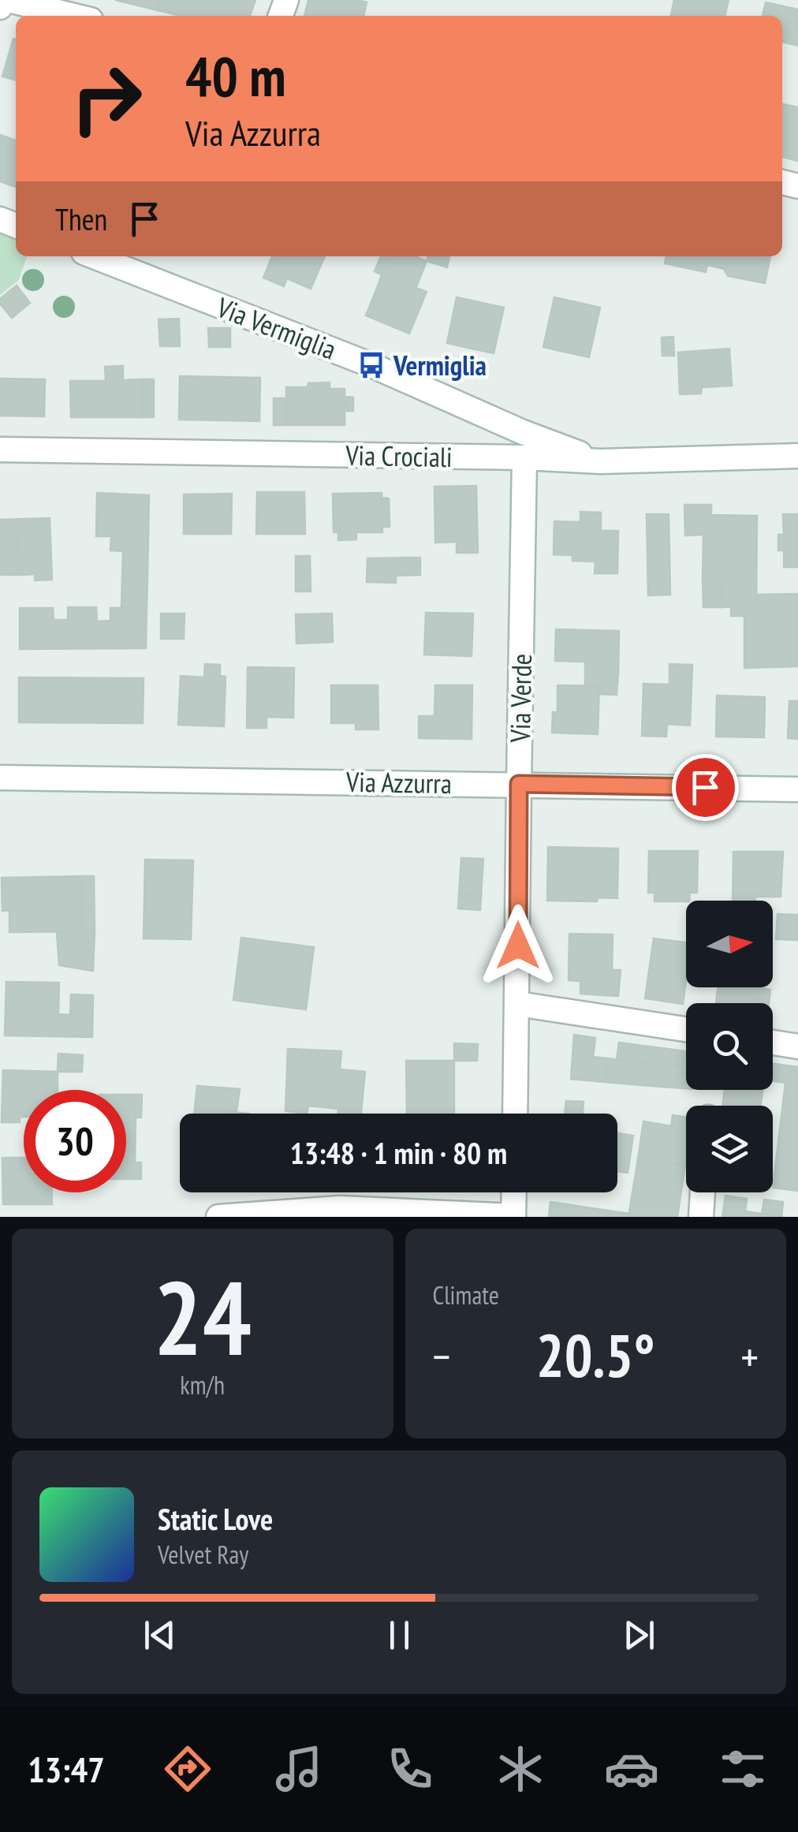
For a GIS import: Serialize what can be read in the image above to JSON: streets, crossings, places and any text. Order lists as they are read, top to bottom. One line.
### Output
{"streets":{"street":["Via Vermiglia","Via Crociali","Via Verde","Via Azzurra"]},"crossings":[["Via Vermiglia","Via Crociali"],["Via Crociali","Via Verde"],["Via Verde","Via Azzurra"]],"places":{"bus stop":["Vermiglia"]},"north":"right","page":{"turn":["40 m","Via Azzurra"],"then":"Then","limit":"30","trip":"13:48 · 1 min · 80 m","tile":[["24","km/h"],"Climate"],"heat":["−","20.5°","+"],"song":["Static Love","Velvet Ray"],"tabs":"13:47"}}
